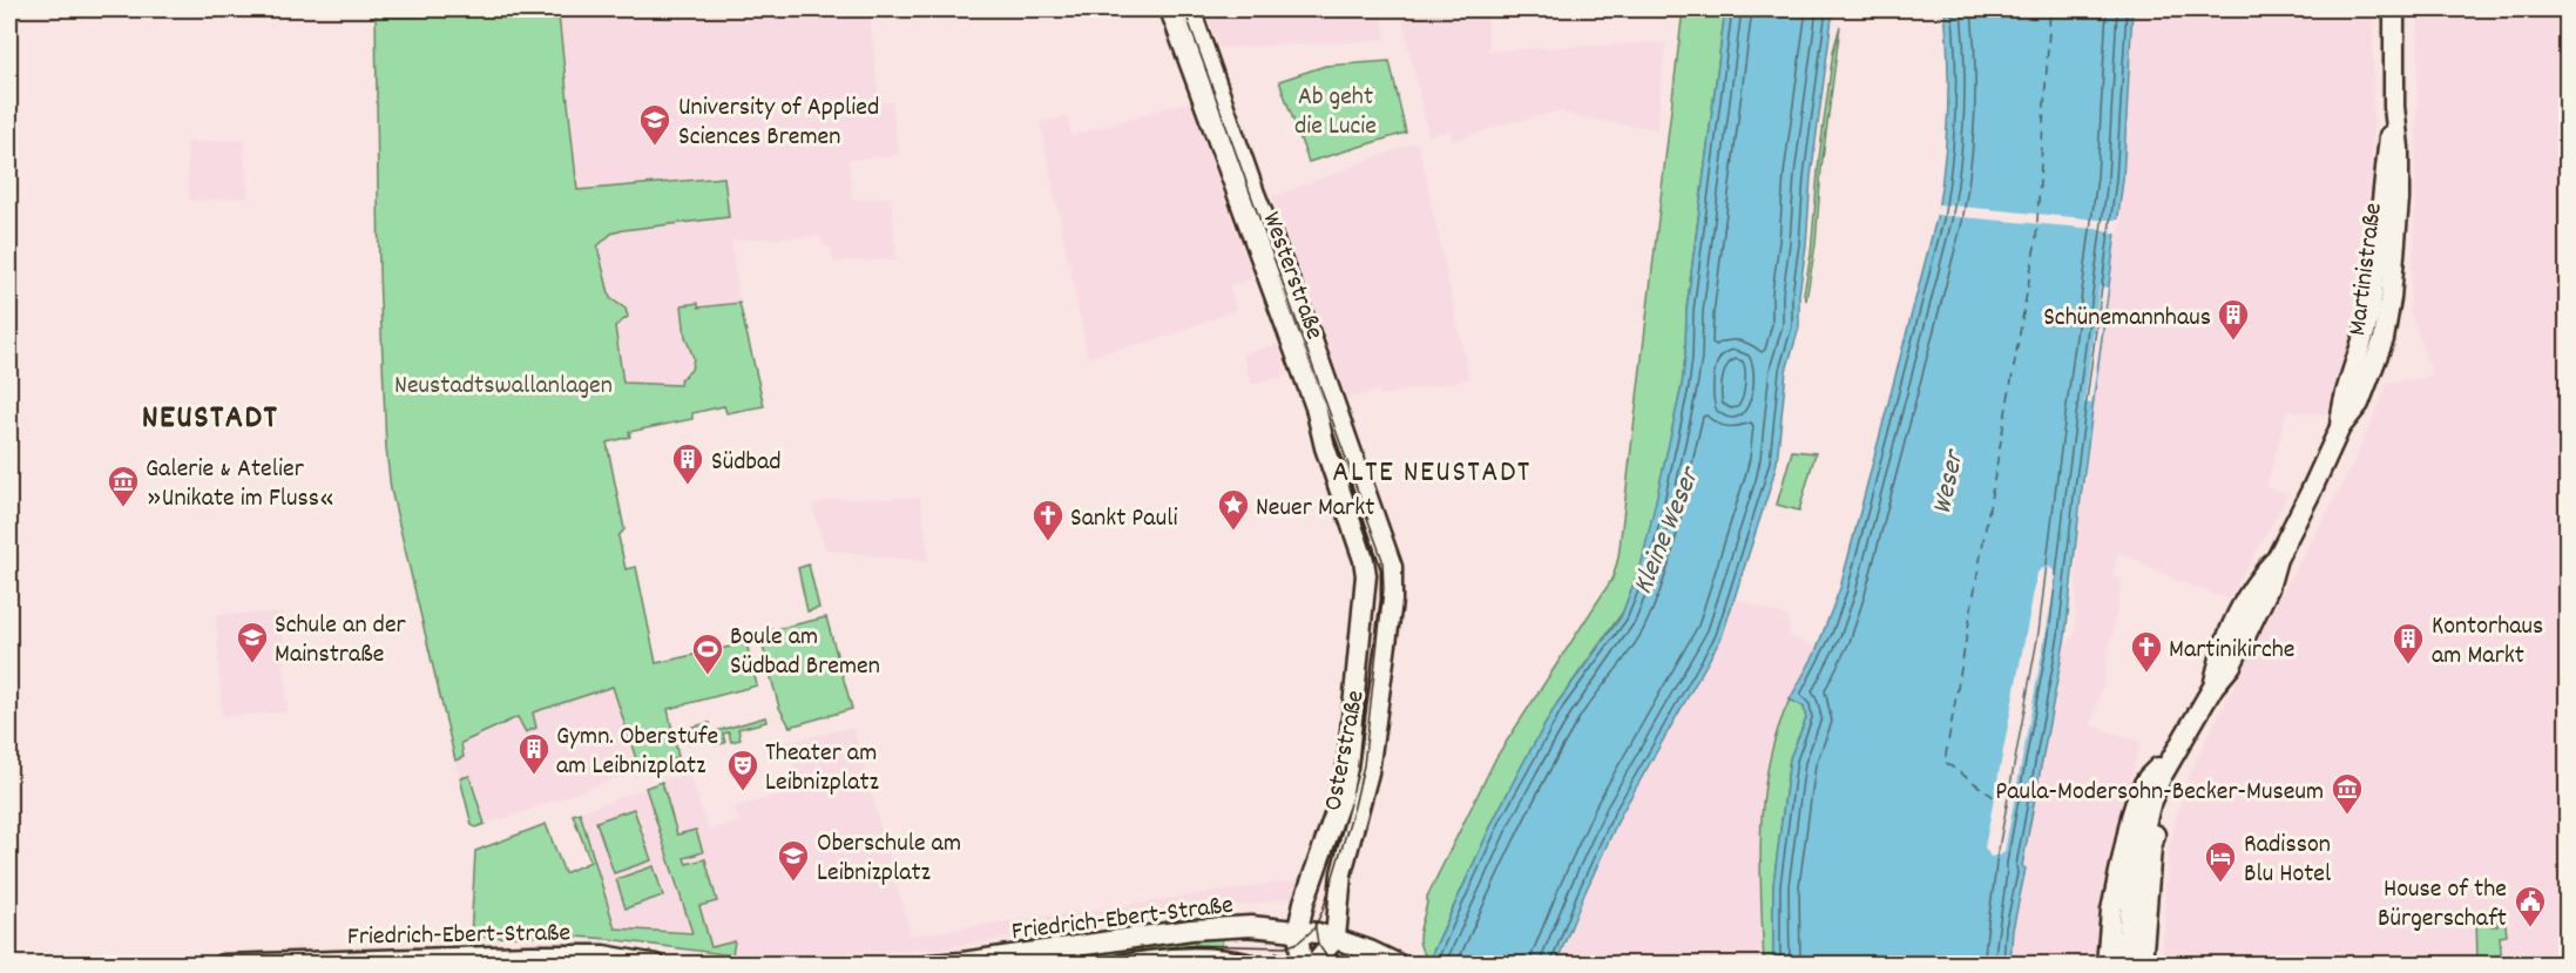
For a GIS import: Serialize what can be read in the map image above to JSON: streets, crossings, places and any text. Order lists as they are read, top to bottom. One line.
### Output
{"streets":{"main road":["Martinistraße","Westerstraße","Osterstraße","Friedrich-Ebert-Straße"]},"crossings":[["Westerstraße","Osterstraße"],["Osterstraße","Friedrich-Ebert-Straße"]],"districts":["NEUSTADT","ALTE NEUSTADT"],"water":["Weser","Kleine Weser"],"parks":["Ab geht die Lucie","Neustadtswallanlagen"],"places":{"school or university":["University of Applied Sciences Bremen","Schule an der Mainstraße","Oberschule am Leibnizplatz"],"building":["Schünemannhaus","Südbad","Kontorhaus am Markt","Gymn. Oberstufe am Leibnizplatz"],"museum":["Galerie & Atelier »Unikate im Fluss«","Paula-Modersohn-Becker-Museum"],"place":["Neuer Markt"],"church":["Sankt Pauli","Martinikirche"],"sports":["Boule am Südbad Bremen"],"theatre":["Theater am Leibnizplatz"],"hotel":["Radisson Blu Hotel"],"public building":["House of the Bürgerschaft"]}}
